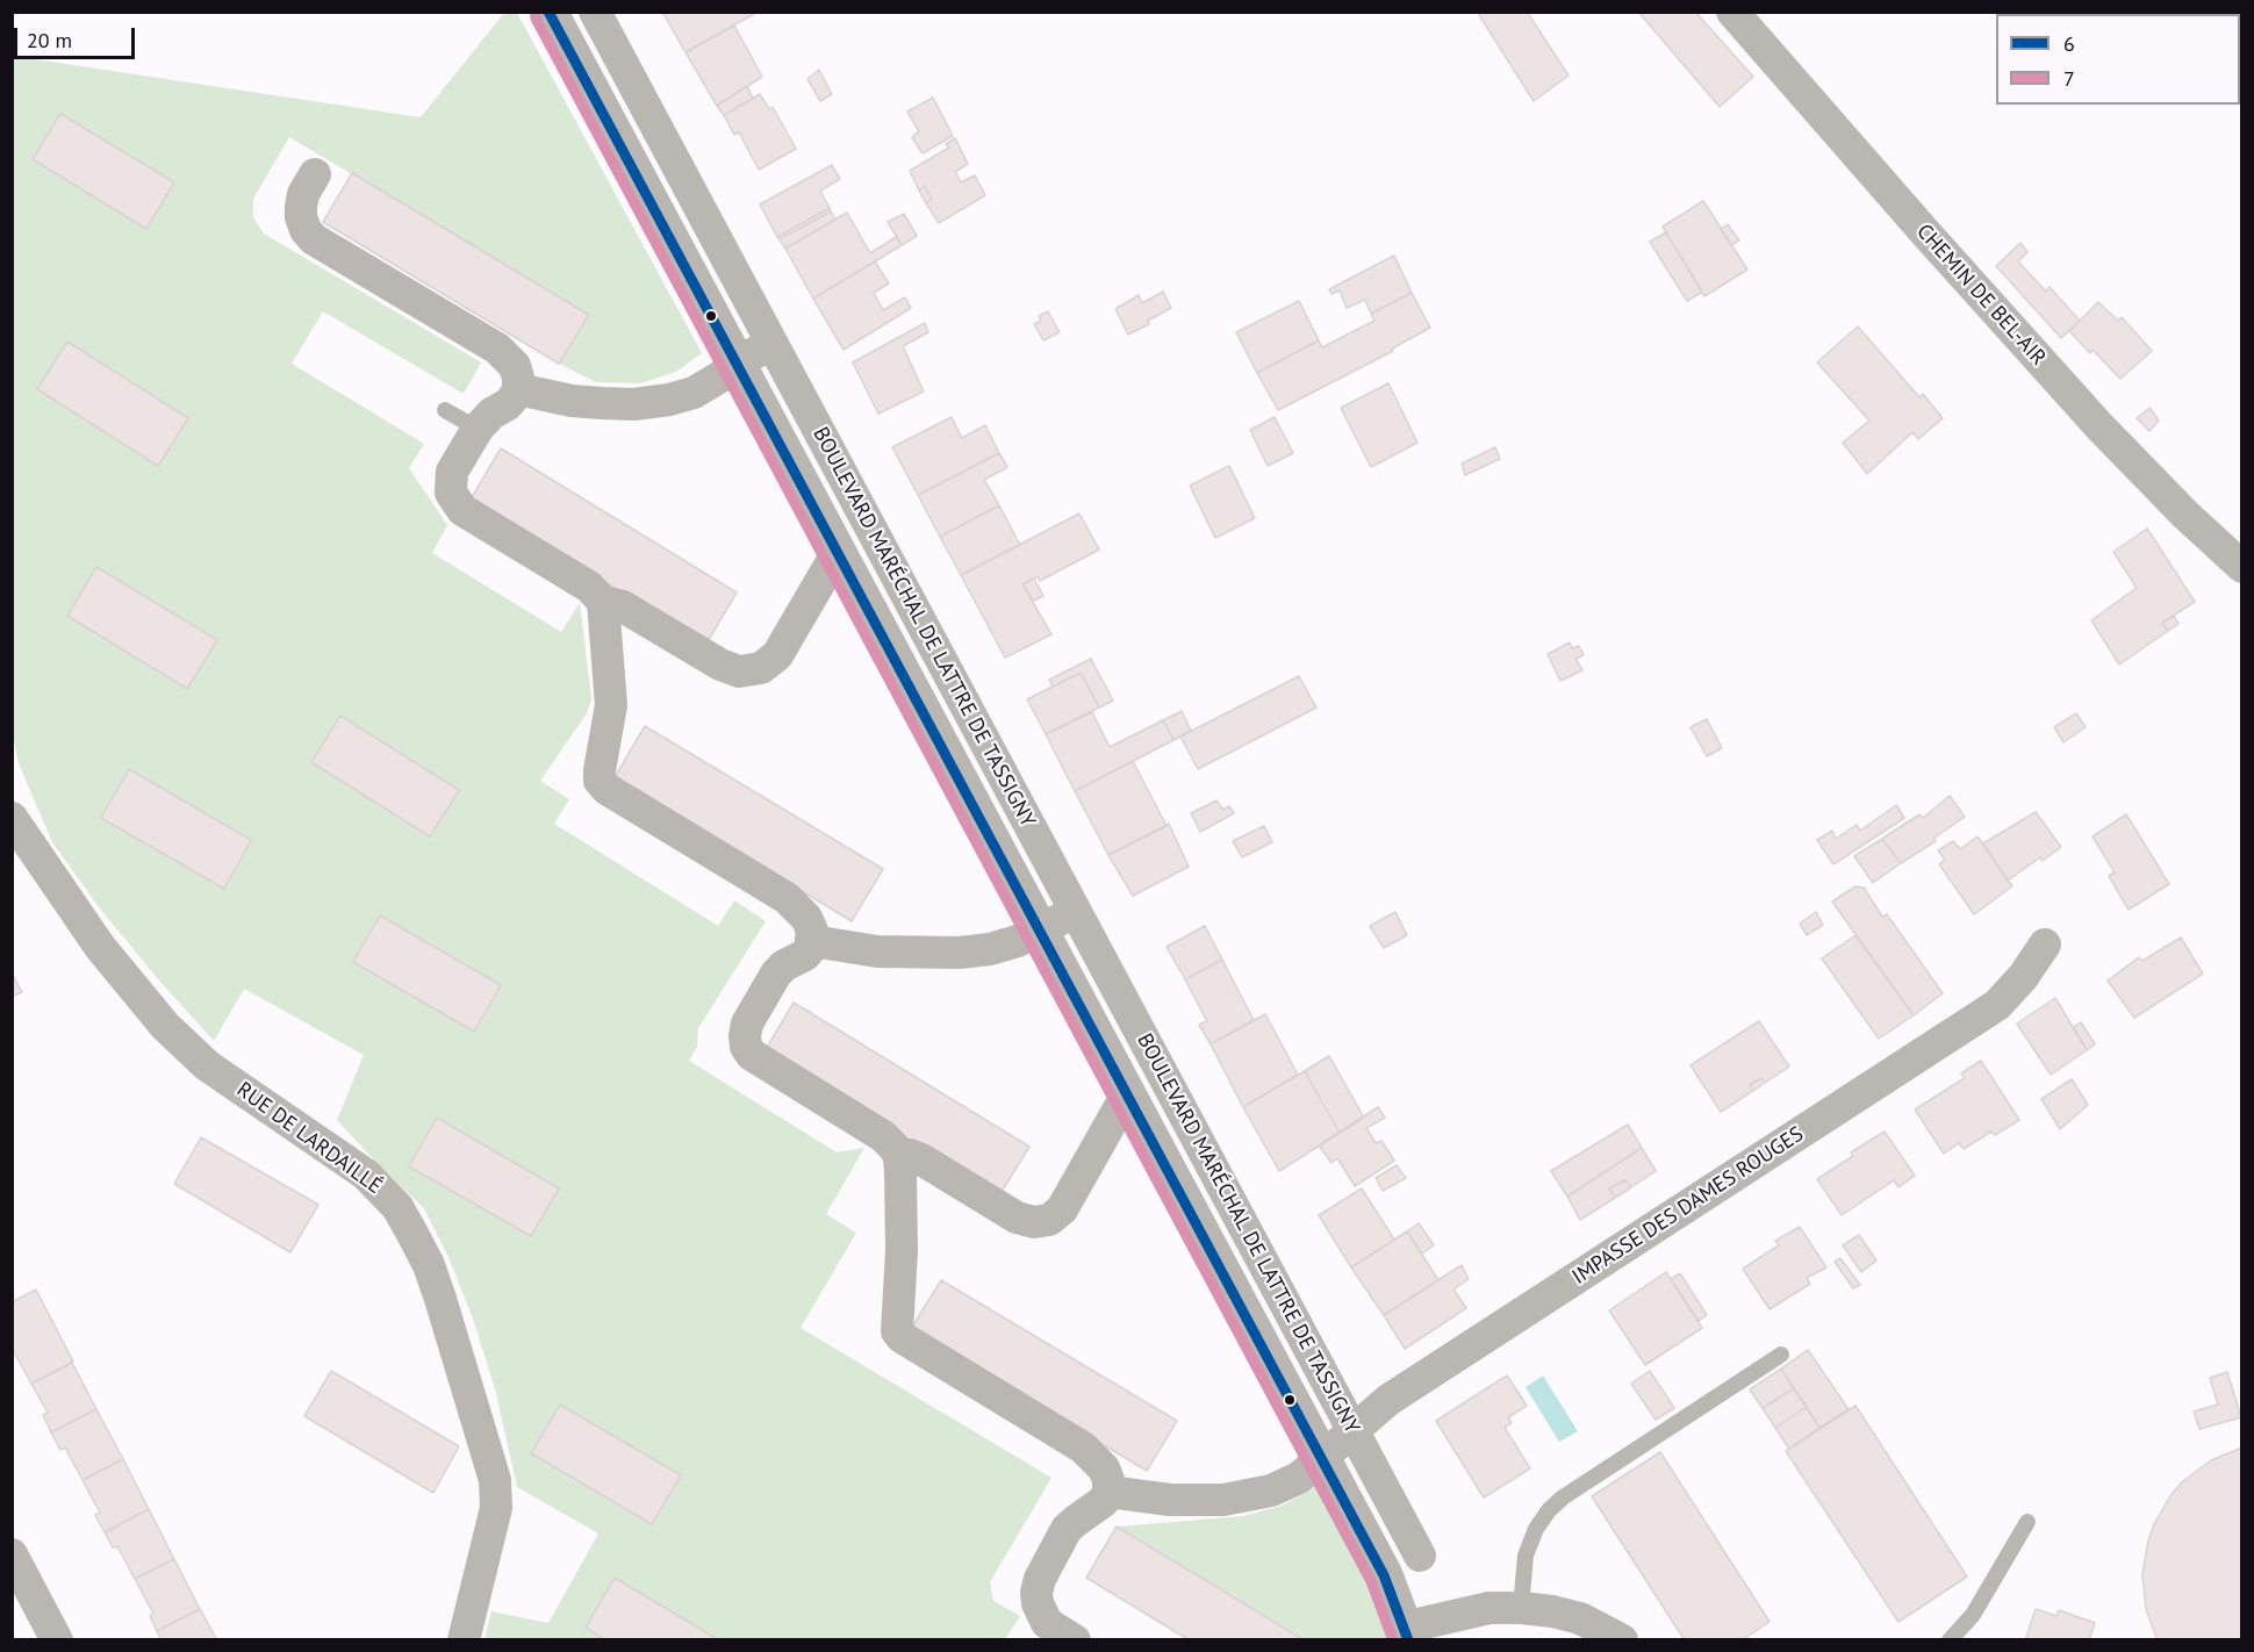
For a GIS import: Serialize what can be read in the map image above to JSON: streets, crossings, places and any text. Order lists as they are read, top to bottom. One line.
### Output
{"streets":{"street":["CHEMIN DE BEL-AIR","BOULEVARD MARÉCHAL DE LATTRE DE TASSIGNY","RUE DE LARDAILLÉ","IMPASSE DES DAMES ROUGES"]},"crossings":[["BOULEVARD MARÉCHAL DE LATTRE DE TASSIGNY","IMPASSE DES DAMES ROUGES"]],"lines":["transit line 6","transit line 7"],"legend":["6","7"],"scale_bar":"20 m"}
